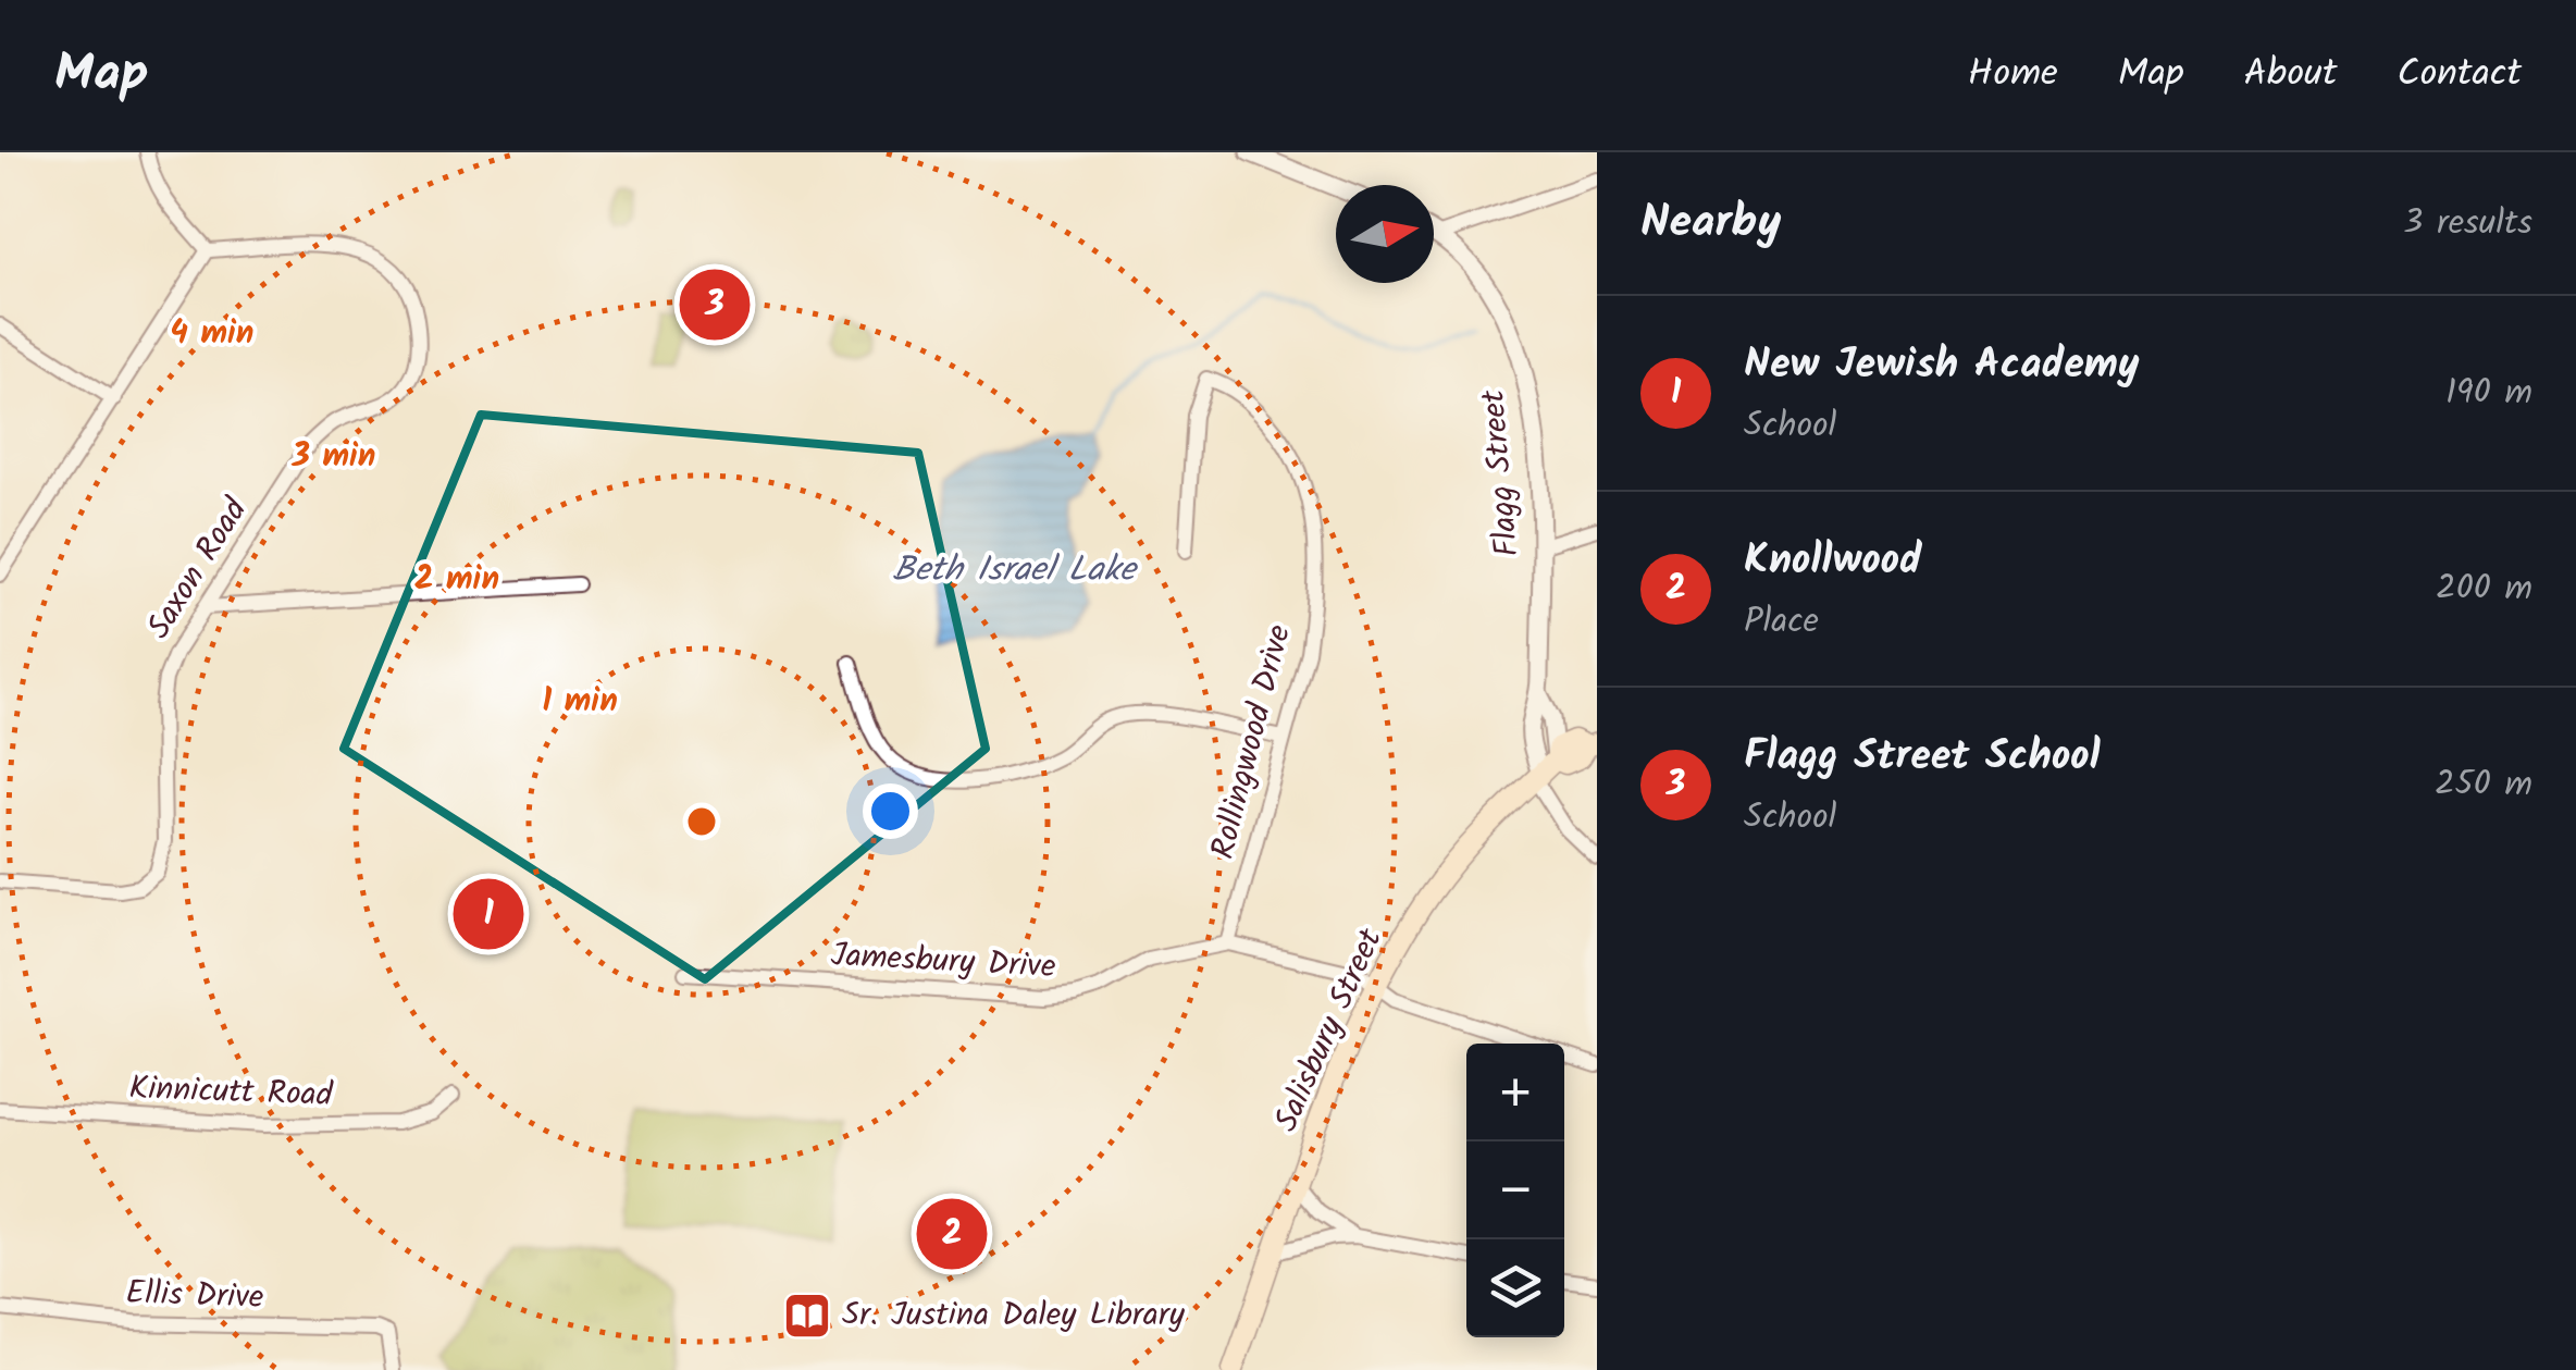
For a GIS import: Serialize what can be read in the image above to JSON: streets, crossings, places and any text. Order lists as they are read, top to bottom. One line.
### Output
{"streets":{"main road":["Salisbury Street"],"street":["Flagg Street","Saxon Road","Rollingwood Drive","Jamesbury Drive","Kinnicutt Road","Ellis Drive"]},"crossings":[["Flagg Street","Salisbury Street"],["Rollingwood Drive","Jamesbury Drive"],["Jamesbury Drive","Salisbury Street"]],"water":["Beth Israel Lake"],"places":{"library":["Sr. Justina Daley Library"]},"north":"right","page":{"header":"Map","nav":["Home","Map","About","Contact"],"heading":["Nearby","3 results"],"pins":["3","1","2"],"list":[{"mark":"1","name":"New Jewish Academy","note":"School","value":"190 m"},{"mark":"2","name":"Knollwood","note":"Place","value":"200 m"},{"mark":"3","name":"Flagg Street School","note":"School","value":"250 m"}],"map_buttons":["+","−"]},"rings":["4 min","3 min","2 min","1 min"]}
